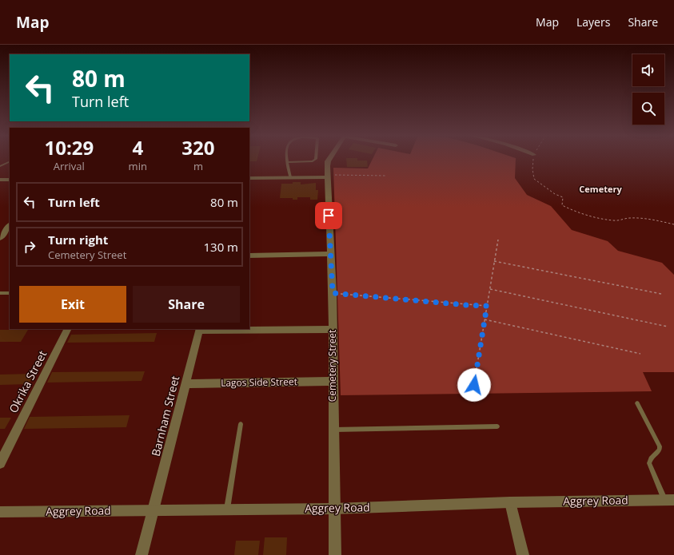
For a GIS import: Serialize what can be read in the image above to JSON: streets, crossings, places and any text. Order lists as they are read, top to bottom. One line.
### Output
{"streets":{"street":["Cemetery Street","Okrika Street","Lagos Side Street","Barnham Street","Aggrey Road"]},"crossings":[["Cemetery Street","Lagos Side Street"],["Cemetery Street","Aggrey Road"],["Lagos Side Street","Barnham Street"],["Barnham Street","Aggrey Road"]],"districts":["Cemetery"],"page":{"header":"Map","nav":["Map","Layers","Share"],"turn":["80 m","Turn left"],"eta":["10:29","Arrival","4","min","320","m"],"list":[{"name":"Turn left","value":"80 m"},{"name":"Turn right","note":"Cemetery Street","value":"130 m"}],"buttons":["Exit","Share"]}}
